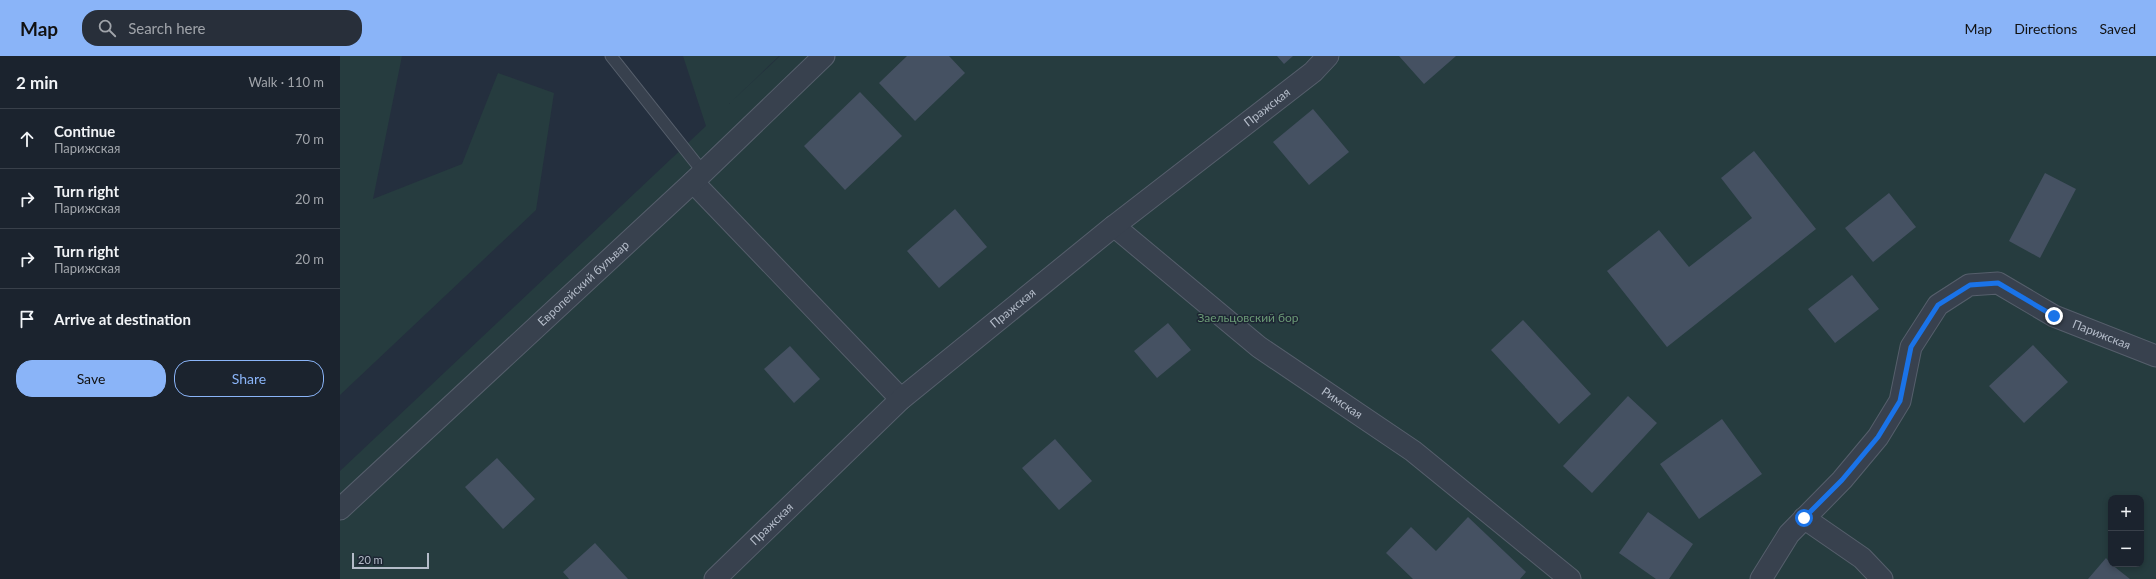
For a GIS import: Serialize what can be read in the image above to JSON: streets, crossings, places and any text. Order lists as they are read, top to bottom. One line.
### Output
{"streets":{"street":["Пражская","Европейский бульвар","Парижская","Римская"]},"crossings":[["Пражская","Римская"]],"parks":["Заельцовский бор"],"scale_bar":"20 m","page":{"header":"Map","search":"Search here","nav":["Map","Directions","Saved"],"heading":["2 min","Walk · 110 m"],"list":[["Continue","Парижская","70 m"],["Turn right","Парижская","20 m"],["Turn right","Парижская","20 m"],"Arrive at destination"],"buttons":["Save","Share"],"map_buttons":["+","−"],"scale":"20 m"}}
